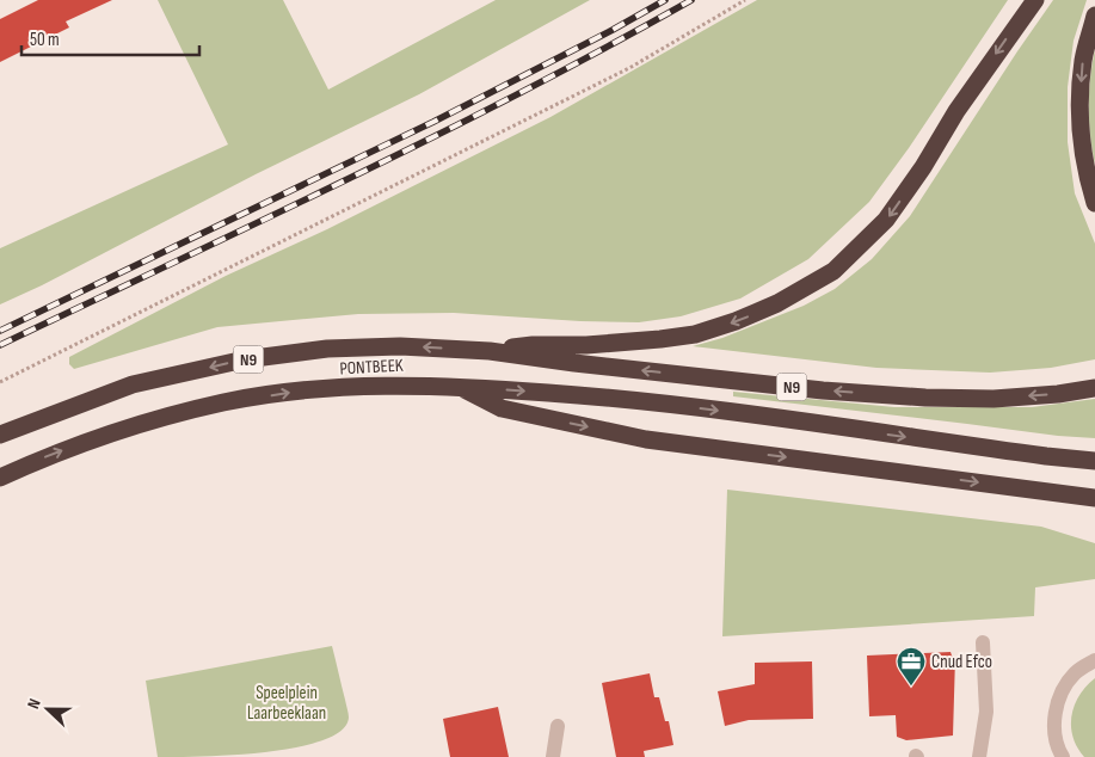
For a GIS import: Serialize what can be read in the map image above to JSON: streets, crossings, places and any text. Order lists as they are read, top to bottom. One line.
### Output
{"streets":{"highway":["N9","PONTBEEK"]},"parks":["Speelplein Laarbeeklaan"],"places":{"office":["Cnud Efco"]},"scale_bar":"50 m","north":"left"}
